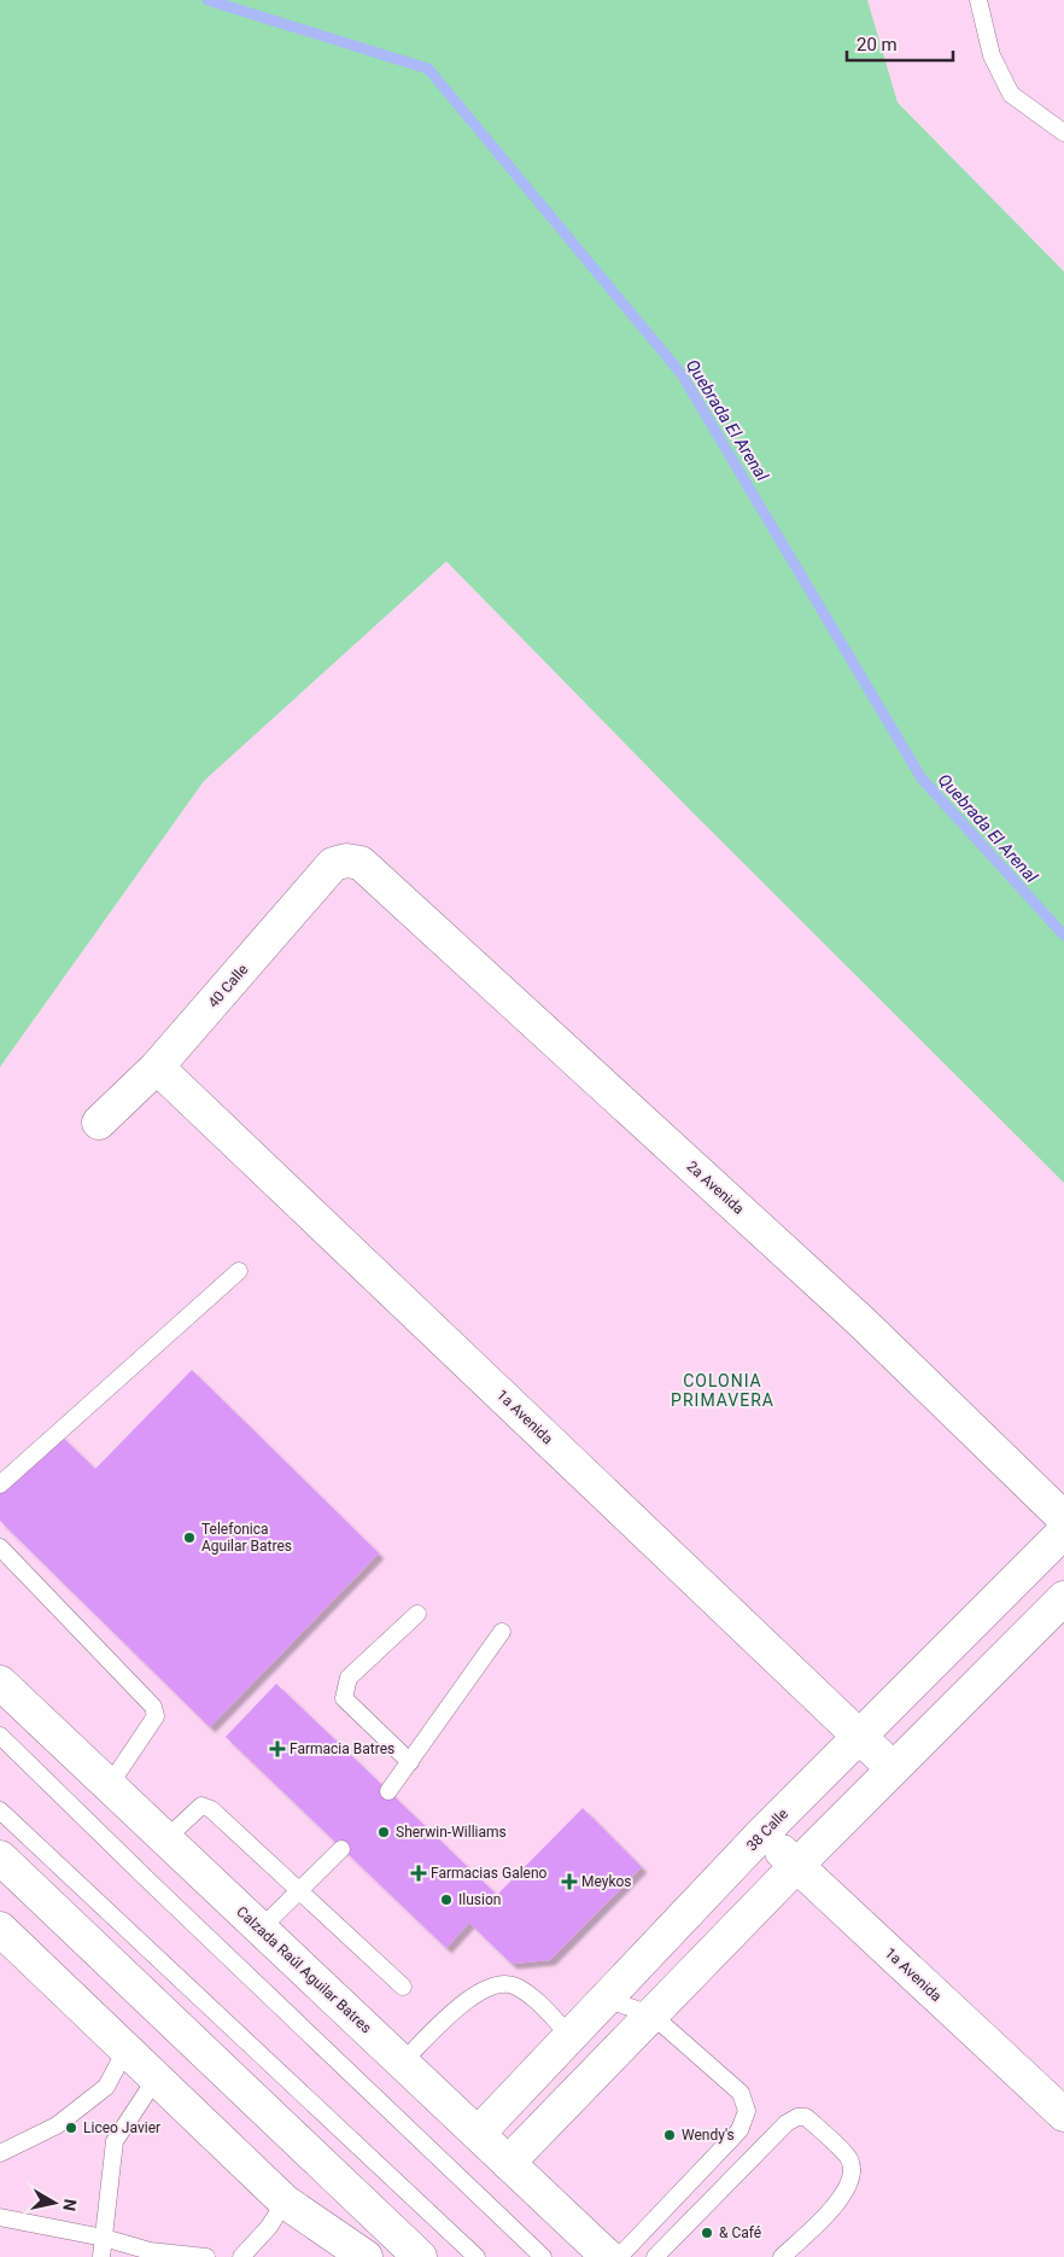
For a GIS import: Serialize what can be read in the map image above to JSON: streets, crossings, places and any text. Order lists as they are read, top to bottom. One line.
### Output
{"streets":{"main road":["40 Calle","2a Avenida","1a Avenida","38 Calle","Calzada Raúl Aguilar Batres"]},"crossings":[["40 Calle","2a Avenida"],["40 Calle","1a Avenida"],["1a Avenida","38 Calle"],["38 Calle","Calzada Raúl Aguilar Batres"]],"districts":["COLONIA PRIMAVERA"],"water":["Quebrada El Arenal"],"places":{"other":["Telefonica Aguilar Batres","Sherwin-Williams","Ilusion","Liceo Javier","Wendy's","& Café"],"health":["Farmacia Batres","Farmacias Galeno","Meykos"]},"scale_bar":"20 m","north":"right"}
